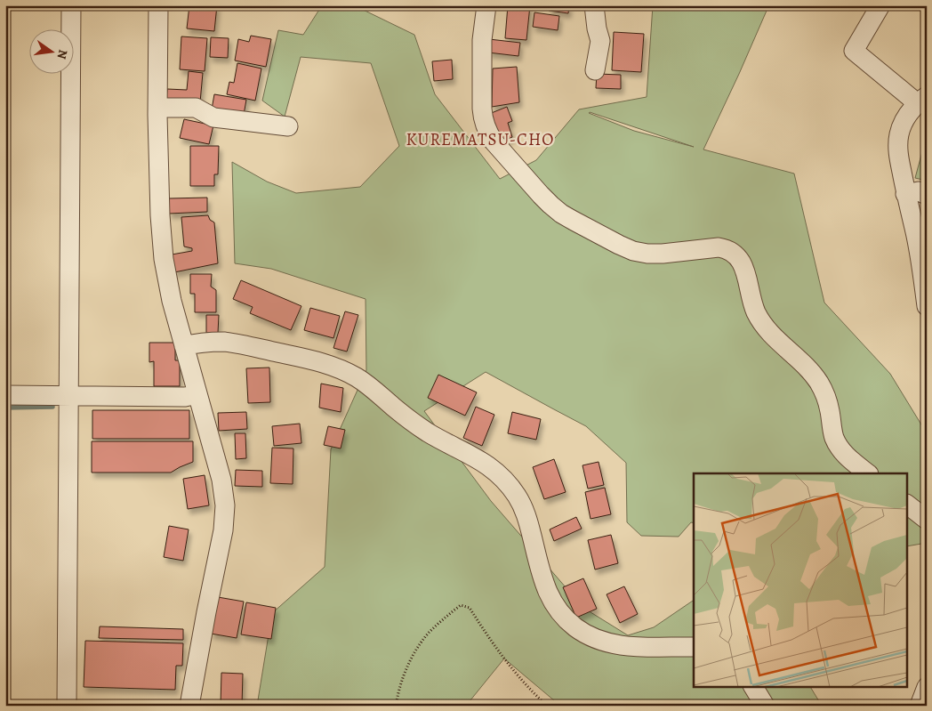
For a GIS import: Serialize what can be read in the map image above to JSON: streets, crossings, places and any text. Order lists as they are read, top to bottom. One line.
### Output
{"districts":["KUREMATSU-CHO"],"north":"right"}
